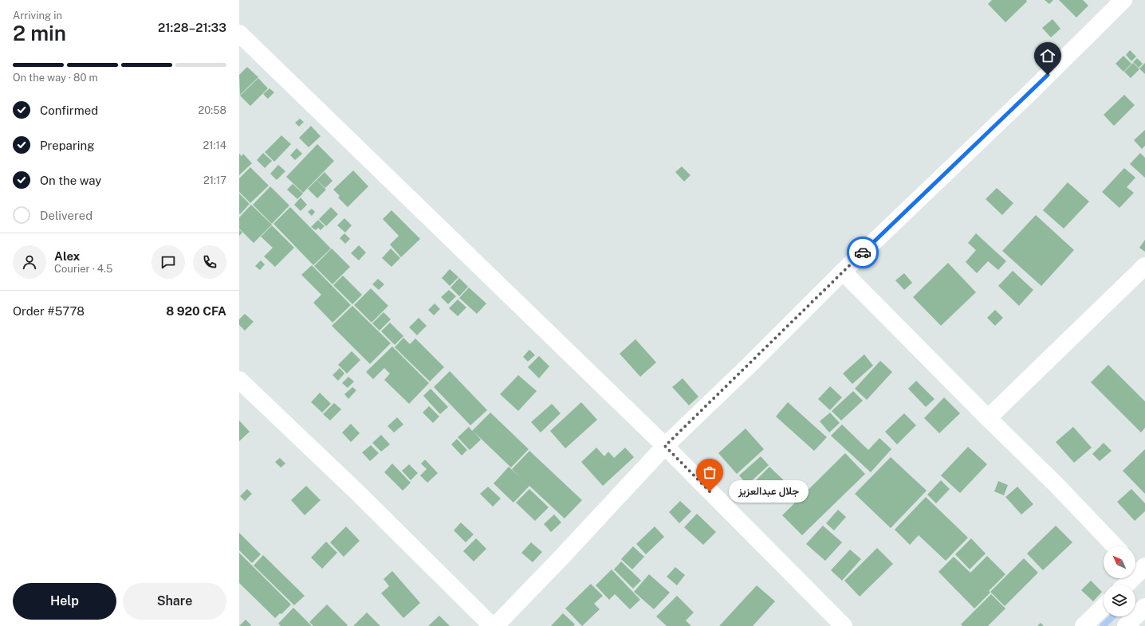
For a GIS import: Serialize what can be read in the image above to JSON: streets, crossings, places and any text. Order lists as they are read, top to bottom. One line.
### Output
{"places":["جلال عبدالعزيز"],"north":"top left","page":{"heading":["2 min","Arriving in","21:28–21:33"],"panel":["Alex","Courier · 4.5","Order #5778","8 920 CFA"],"bar":"On the way · 80 m","list":[["Confirmed","20:58"],["Preparing","21:14"],["On the way","21:17"],"Delivered"],"bubble":"جلال عبدالعزيز","buttons":["Help","Share"]}}
